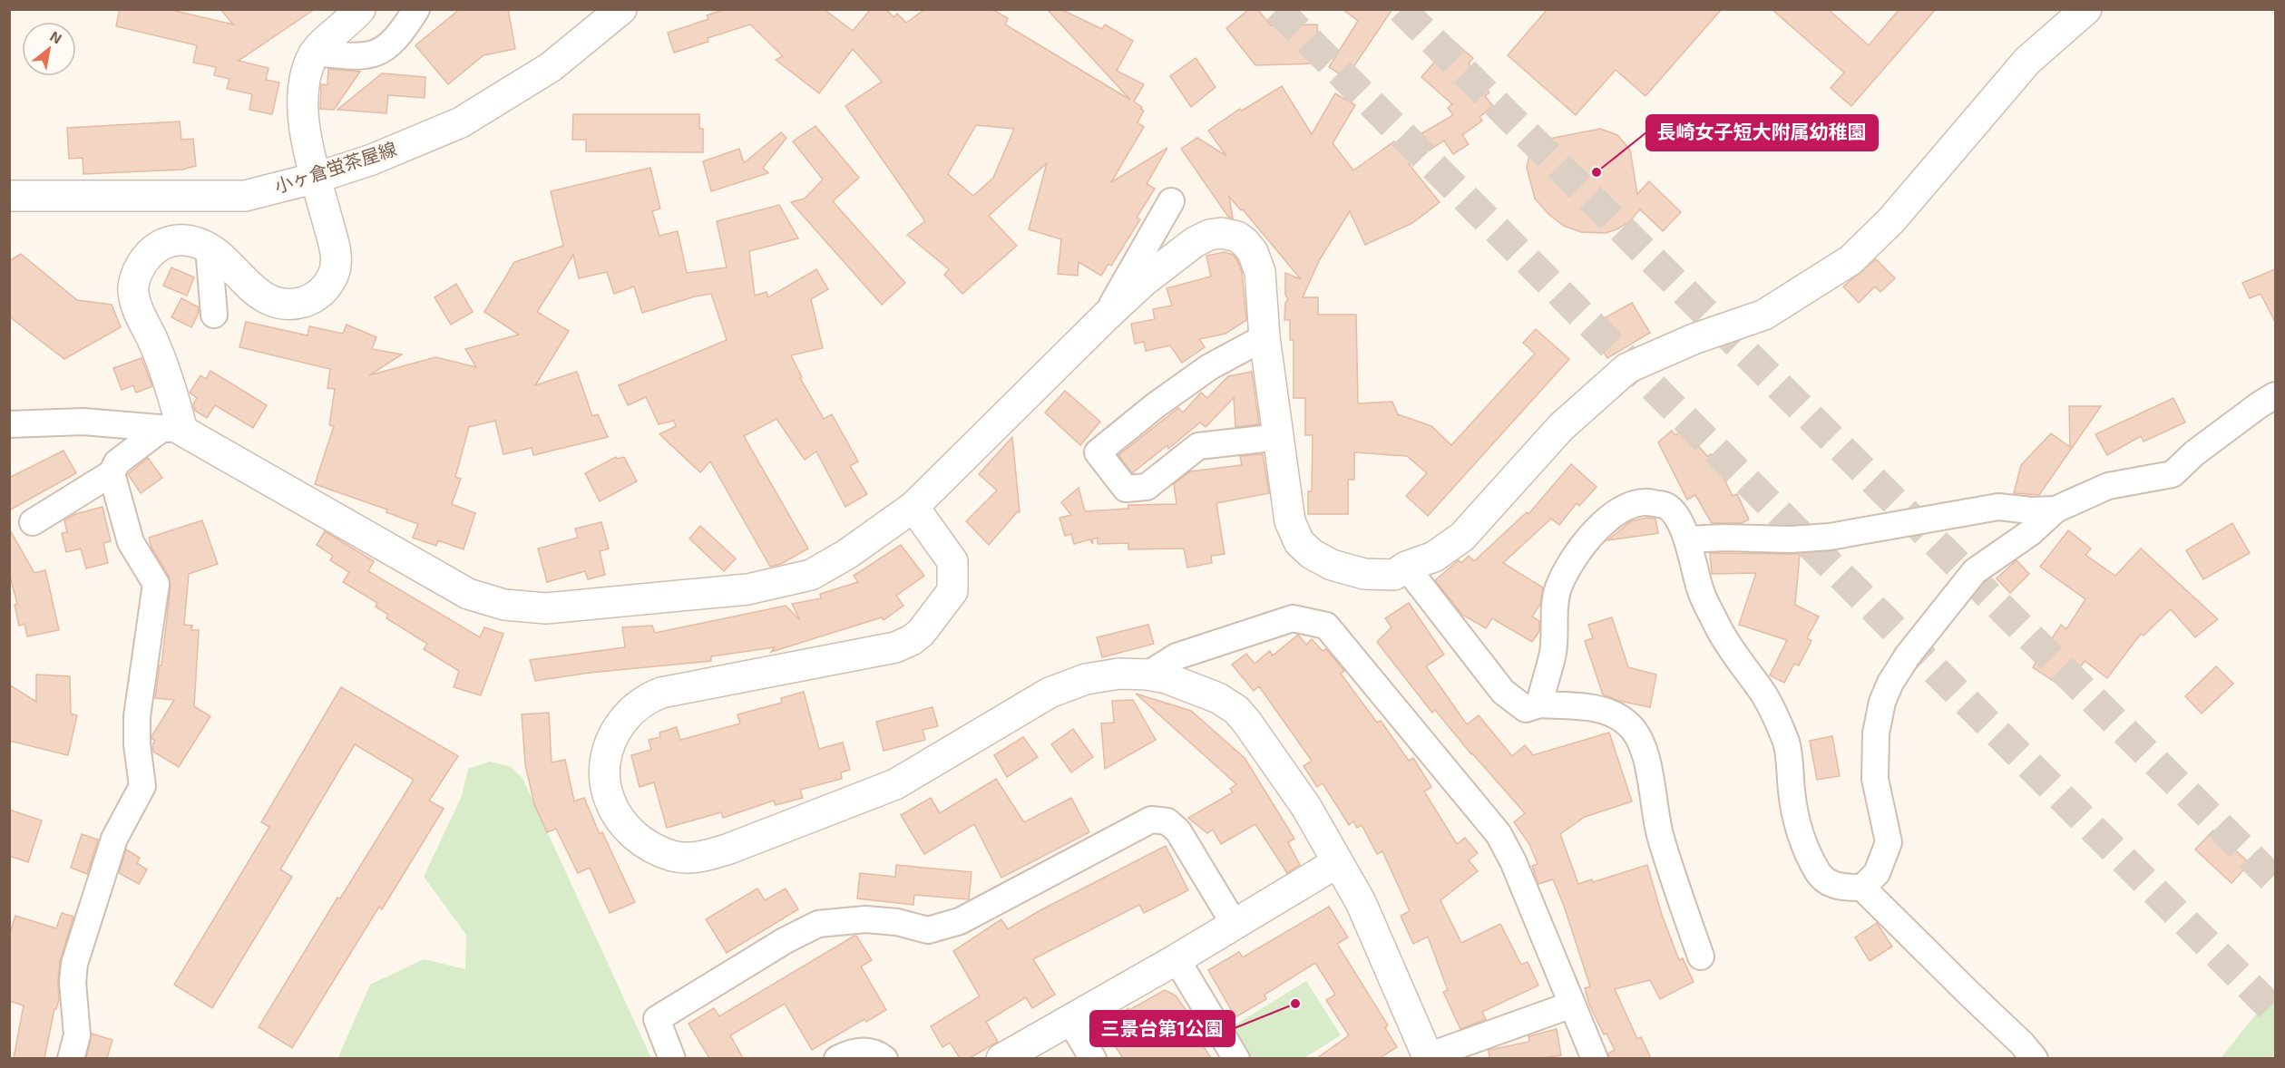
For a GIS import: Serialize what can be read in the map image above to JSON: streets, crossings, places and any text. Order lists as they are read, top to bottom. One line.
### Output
{"streets":{"street":["小ヶ倉蛍茶屋線"]},"places":["長崎女子短大附属幼稚園","三景台第1公園"],"north":"top right"}
